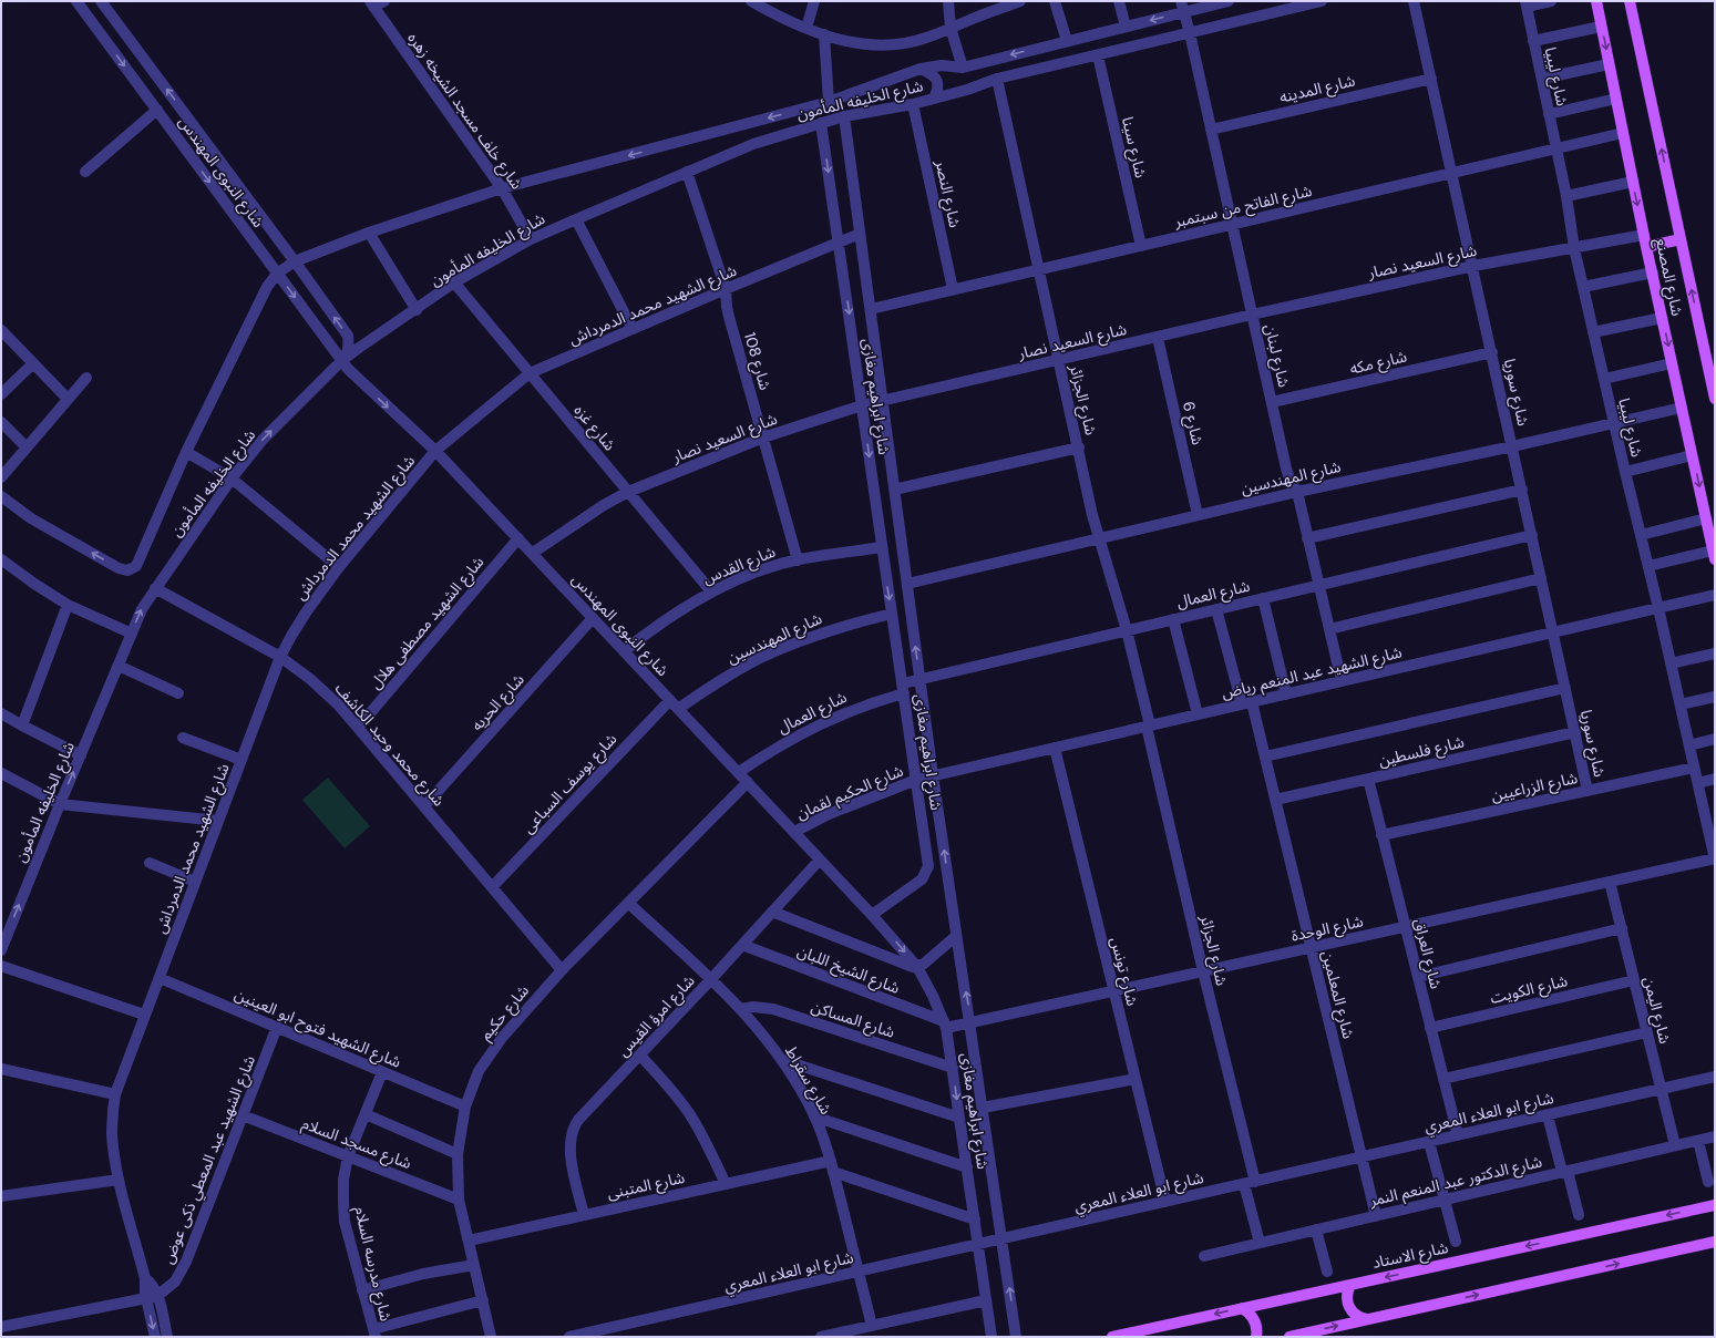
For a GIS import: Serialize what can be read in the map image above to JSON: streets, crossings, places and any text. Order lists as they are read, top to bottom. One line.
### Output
{"streets":{"main road":["شارع المصنع","شارع الاستاد"],"street":["شارع ليبيا","شارع المدينه","شارع الخليفه المأمون","شارع خلف مسجد الشيخه زهره","شارع سينا","شارع النبوى المهندس","شارع النصر","شارع الفاتح من سبتمبر","شارع السعيد نصار","شارع الشهيد محمد الدمرداش","شارع لبنان","شارع 108","شارع مكه","شارع سوريا","شارع ابراهيم مغازى","شارع الجزائر","شارع 6","شارع غزه","شارع المهندسين","شارع القدس","شارع العمال","شارع الشهيد مصطفى هلال","شارع الشهيد عبد المنعم رياض","شارع الحريه","شارع محمد وحيد الكاشف","شارع فلسطين","شارع يوسف السباعى","شارع الزراعيين","شارع الحكيم لقمان","شارع الوحدة","شارع العراق","شارع الشيخ اللبان","شارع تونس","شارع الكويت","شارع المعلمين","شارع اليمن","شارع حكيم","شارع امرؤ القيس","شارع المساكن","شارع الشهيد فتوح ابو العينين","شارع سقراط","شارع ابو العلاء المعري","شارع مسجد السلام","شارع الشهيد عبد المعطي ذكى عوض","شارع الدكتور عبد المنعم النمر","شارع المتبنى","شارع مدرسه السلام"]},"crossings":[["شارع ليبيا","شارع الفاتح من سبتمبر"],["شارع ليبيا","شارع السعيد نصار"],["شارع ليبيا","شارع المهندسين"],["شارع ليبيا","شارع الشهيد عبد المنعم رياض"],["شارع ليبيا","شارع الزراعيين"],["شارع ليبيا","شارع الوحدة"],["شارع المدينه","شارع لبنان"],["شارع المدينه","شارع سوريا"],["شارع الخليفه المأمون","شارع خلف مسجد الشيخه زهره"],["شارع الخليفه المأمون","شارع سينا"],["شارع الخليفه المأمون","شارع النبوى المهندس"],["شارع الخليفه المأمون","شارع النصر"],["شارع الخليفه المأمون","شارع لبنان"],["شارع الخليفه المأمون","شارع 108"],["شارع الخليفه المأمون","شارع ابراهيم مغازى"],["شارع الخليفه المأمون","شارع الجزائر"],["شارع الخليفه المأمون","شارع غزه"],["شارع الخليفه المأمون","شارع محمد وحيد الكاشف"],["شارع سينا","شارع الفاتح من سبتمبر"],["شارع النبوى المهندس","شارع السعيد نصار"],["شارع النبوى المهندس","شارع الشهيد محمد الدمرداش"],["شارع النبوى المهندس","شارع ابراهيم مغازى"],["شارع النبوى المهندس","شارع المهندسين"],["شارع النبوى المهندس","شارع القدس"],["شارع النبوى المهندس","شارع العمال"],["شارع النبوى المهندس","شارع الشهيد مصطفى هلال"],["شارع النبوى المهندس","شارع الحريه"],["شارع النبوى المهندس","شارع يوسف السباعى"],["شارع النبوى المهندس","شارع الحكيم لقمان"],["شارع النبوى المهندس","شارع حكيم"],["شارع النبوى المهندس","شارع امرؤ القيس"],["شارع النصر","شارع الفاتح من سبتمبر"],["شارع الفاتح من سبتمبر","شارع المصنع"],["شارع الفاتح من سبتمبر","شارع لبنان"],["شارع الفاتح من سبتمبر","شارع سوريا"],["شارع الفاتح من سبتمبر","شارع ابراهيم مغازى"],["شارع الفاتح من سبتمبر","شارع الجزائر"],["شارع السعيد نصار","شارع المصنع"],["شارع السعيد نصار","شارع لبنان"],["شارع السعيد نصار","شارع 108"],["شارع السعيد نصار","شارع سوريا"],["شارع السعيد نصار","شارع ابراهيم مغازى"],["شارع السعيد نصار","شارع الجزائر"],["شارع السعيد نصار","شارع 6"],["شارع السعيد نصار","شارع غزه"],["شارع المصنع","شارع المهندسين"],["شارع الشهيد محمد الدمرداش","شارع 108"],["شارع الشهيد محمد الدمرداش","شارع ابراهيم مغازى"],["شارع الشهيد محمد الدمرداش","شارع غزه"],["شارع الشهيد محمد الدمرداش","شارع محمد وحيد الكاشف"],["شارع الشهيد محمد الدمرداش","شارع الشهيد فتوح ابو العينين"],["شارع الشهيد محمد الدمرداش","شارع الشهيد عبد المعطي ذكى عوض"],["شارع لبنان","شارع مكه"],["شارع لبنان","شارع المهندسين"],["شارع لبنان","شارع العمال"],["شارع لبنان","شارع الشهيد عبد المنعم رياض"],["شارع 108","شارع القدس"],["شارع مكه","شارع سوريا"],["شارع سوريا","شارع المهندسين"],["شارع سوريا","شارع العمال"],["شارع سوريا","شارع الشهيد عبد المنعم رياض"],["شارع سوريا","شارع فلسطين"],["شارع سوريا","شارع الزراعيين"],["شارع ابراهيم مغازى","شارع المهندسين"],["شارع ابراهيم مغازى","شارع القدس"],["شارع ابراهيم مغازى","شارع العمال"],["شارع ابراهيم مغازى","شارع الشهيد عبد المنعم رياض"],["شارع ابراهيم مغازى","شارع الحكيم لقمان"],["شارع ابراهيم مغازى","شارع الوحدة"],["شارع ابراهيم مغازى","شارع الشيخ اللبان"],["شارع ابراهيم مغازى","شارع المساكن"],["شارع ابراهيم مغازى","شارع ابو العلاء المعري"],["شارع الجزائر","شارع المهندسين"],["شارع الجزائر","شارع العمال"],["شارع الجزائر","شارع الشهيد عبد المنعم رياض"],["شارع الجزائر","شارع الوحدة"],["شارع الجزائر","شارع ابو العلاء المعري"],["شارع الجزائر","شارع الدكتور عبد المنعم النمر"],["شارع 6","شارع المهندسين"],["شارع غزه","شارع القدس"],["شارع المهندسين","شارع يوسف السباعى"],["شارع العمال","شارع المعلمين"],["شارع الشهيد مصطفى هلال","شارع محمد وحيد الكاشف"],["شارع الشهيد عبد المنعم رياض","شارع الحكيم لقمان"],["شارع الشهيد عبد المنعم رياض","شارع تونس"],["شارع الشهيد عبد المنعم رياض","شارع المعلمين"],["شارع الحريه","شارع محمد وحيد الكاشف"],["شارع محمد وحيد الكاشف","شارع يوسف السباعى"],["شارع محمد وحيد الكاشف","شارع حكيم"],["شارع فلسطين","شارع العراق"],["شارع فلسطين","شارع المعلمين"],["شارع الزراعيين","شارع العراق"],["شارع الوحدة","شارع العراق"],["شارع الوحدة","شارع الشيخ اللبان"],["شارع الوحدة","شارع تونس"],["شارع الوحدة","شارع المعلمين"],["شارع الوحدة","شارع اليمن"],["شارع العراق","شارع الكويت"],["شارع العراق","شارع ابو العلاء المعري"],["شارع الشيخ اللبان","شارع امرؤ القيس"],["شارع تونس","شارع ابو العلاء المعري"],["شارع الكويت","شارع اليمن"],["شارع المعلمين","شارع ابو العلاء المعري"],["شارع المعلمين","شارع الدكتور عبد المنعم النمر"],["شارع اليمن","شارع ابو العلاء المعري"],["شارع اليمن","شارع الدكتور عبد المنعم النمر"],["شارع حكيم","شارع الشهيد فتوح ابو العينين"],["شارع حكيم","شارع سقراط"],["شارع حكيم","شارع مسجد السلام"],["شارع حكيم","شارع المتبنى"],["شارع امرؤ القيس","شارع سقراط"],["شارع امرؤ القيس","شارع المتبنى"],["شارع المساكن","شارع سقراط"],["شارع الشهيد فتوح ابو العينين","شارع الشهيد عبد المعطي ذكى عوض"],["شارع الشهيد فتوح ابو العينين","شارع مدرسه السلام"],["شارع سقراط","شارع ابو العلاء المعري"],["شارع سقراط","شارع المتبنى"],["شارع مسجد السلام","شارع الشهيد عبد المعطي ذكى عوض"],["شارع مسجد السلام","شارع مدرسه السلام"]]}
